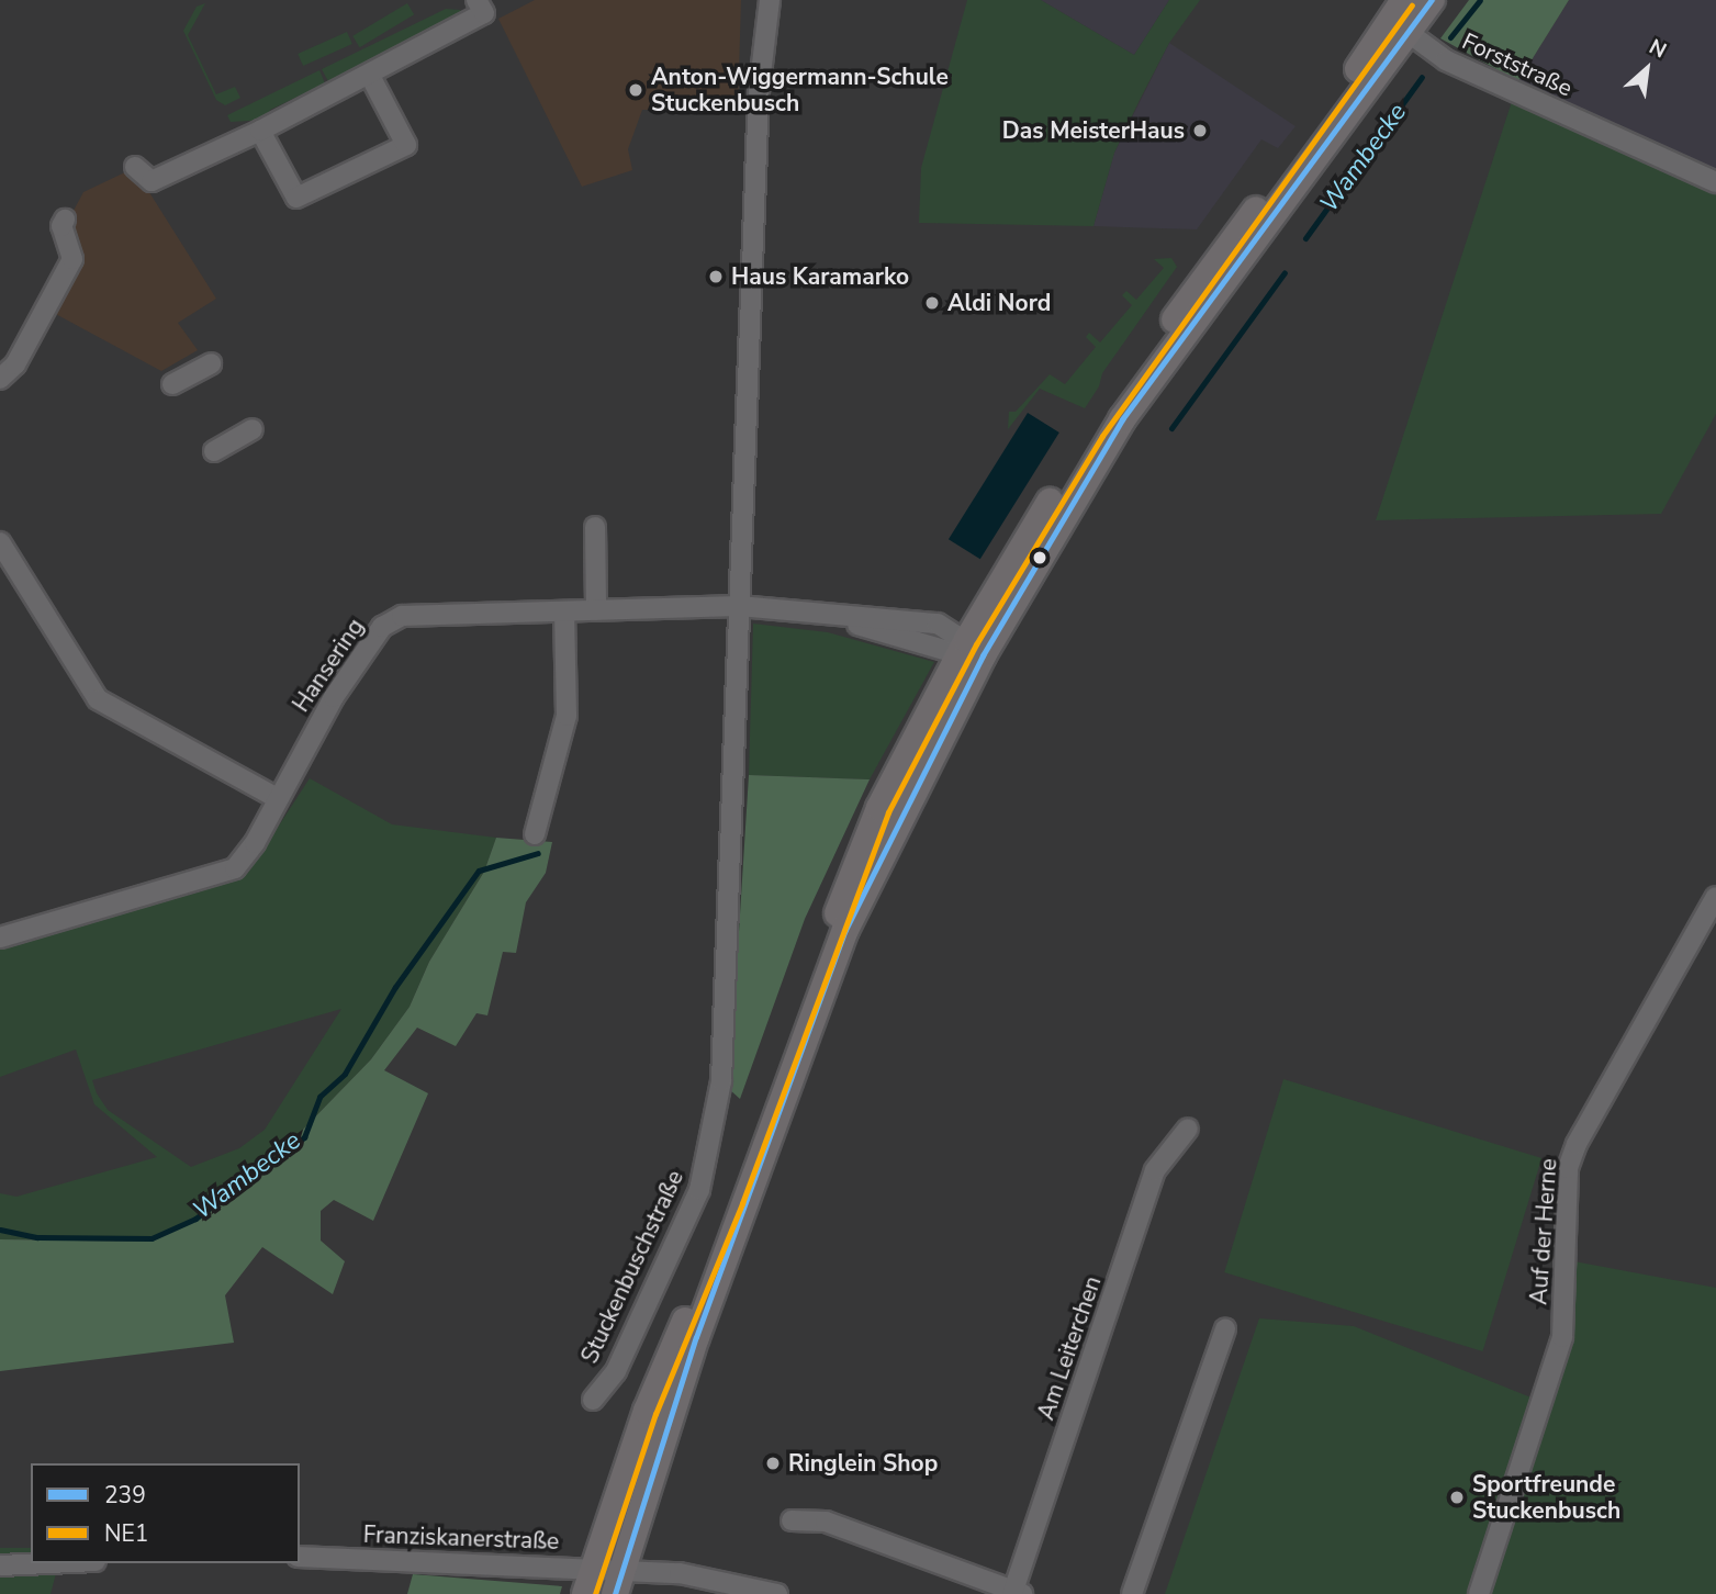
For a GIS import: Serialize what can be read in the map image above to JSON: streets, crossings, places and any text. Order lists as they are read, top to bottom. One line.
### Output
{"streets":{"street":["Forststraße","Hansering","Auf der Herne","Stuckenbuschstraße","Am Leiterchen","Franziskanerstraße"]},"crossings":[["Hansering","Stuckenbuschstraße"]],"water":["Wambecke"],"places":["Anton-Wiggermann-Schule Stuckenbusch","Das MeisterHaus","Haus Karamarko","Aldi Nord","Ringlein Shop","Sportfreunde Stuckenbusch"],"lines":["transit line 239","transit line NE1"],"legend":["239","NE1"],"north":"top right"}
